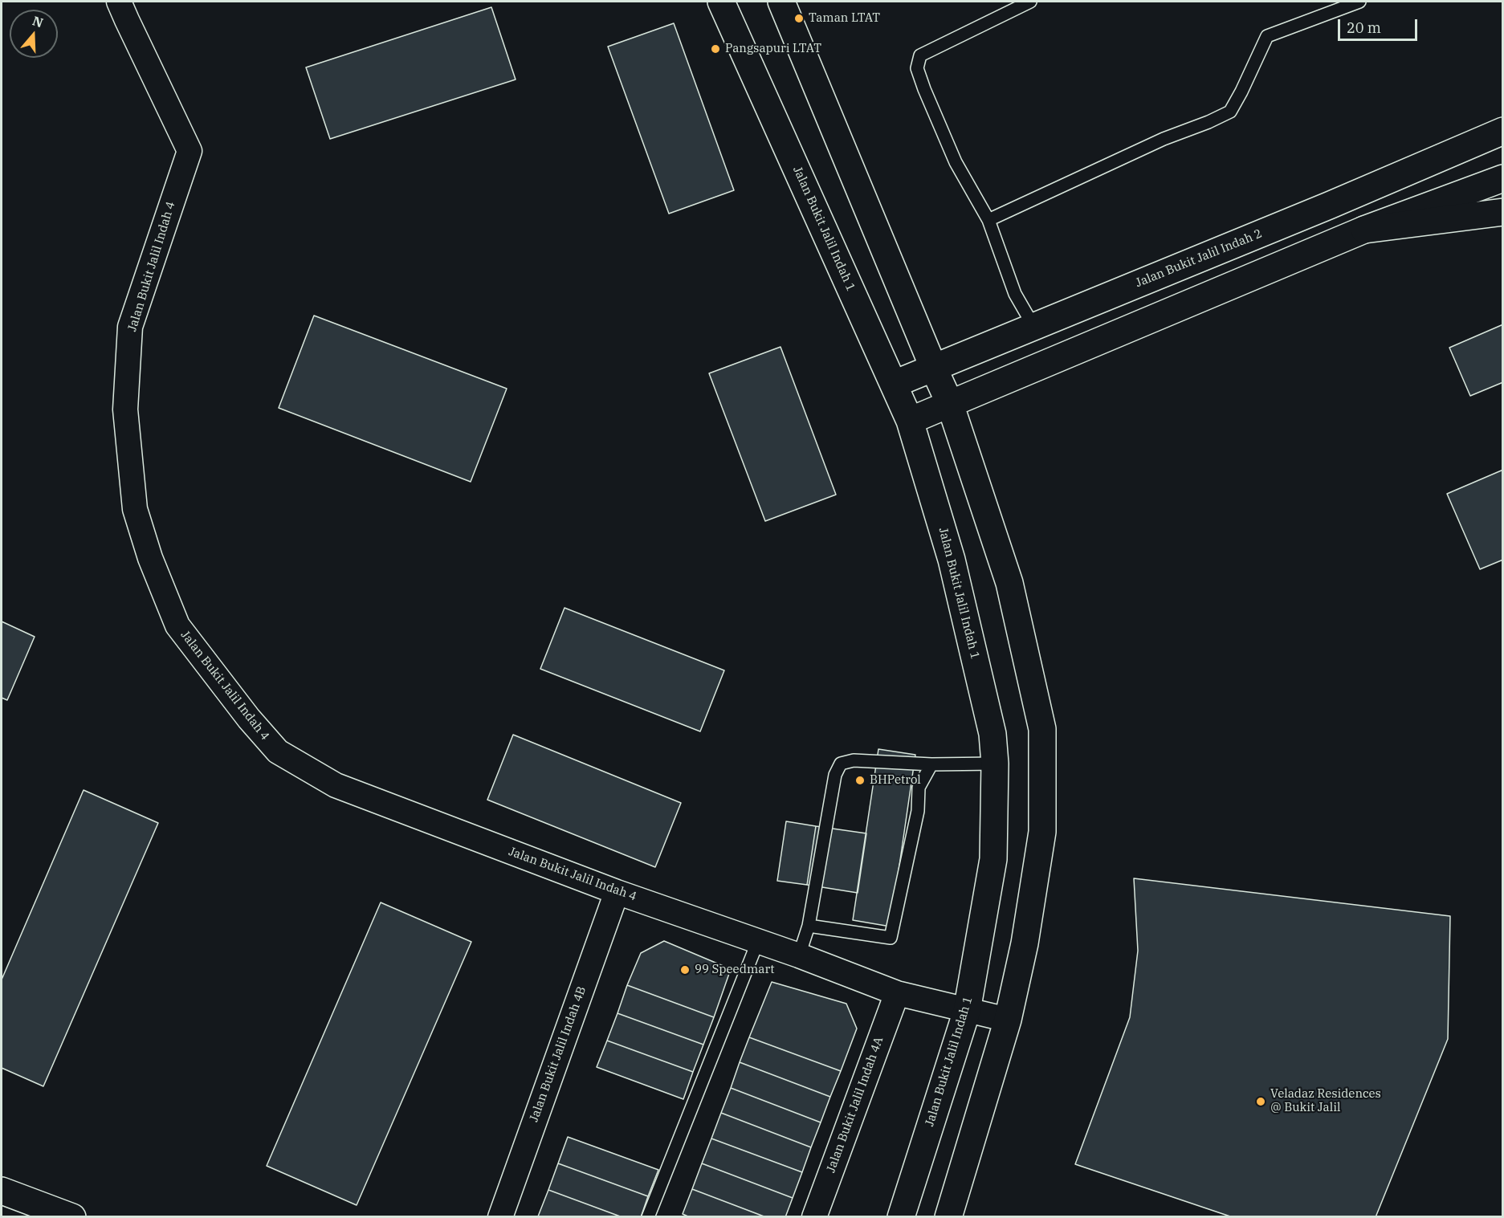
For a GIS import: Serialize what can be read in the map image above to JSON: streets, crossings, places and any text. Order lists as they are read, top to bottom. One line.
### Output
{"streets":{"main road":["Jalan Bukit Jalil Indah 1","Jalan Bukit Jalil Indah 2"],"street":["Jalan Bukit Jalil Indah 4","Jalan Bukit Jalil Indah 4B","Jalan Bukit Jalil Indah 4A"]},"crossings":[["Jalan Bukit Jalil Indah 1","Jalan Bukit Jalil Indah 2"],["Jalan Bukit Jalil Indah 1","Jalan Bukit Jalil Indah 4"],["Jalan Bukit Jalil Indah 4","Jalan Bukit Jalil Indah 4B"],["Jalan Bukit Jalil Indah 4","Jalan Bukit Jalil Indah 4A"]],"places":["Taman LTAT","Pangsapuri LTAT","BHPetrol","99 Speedmart","Veladaz Residences @ Bukit Jalil"],"scale_bar":"20 m","north":"top"}
